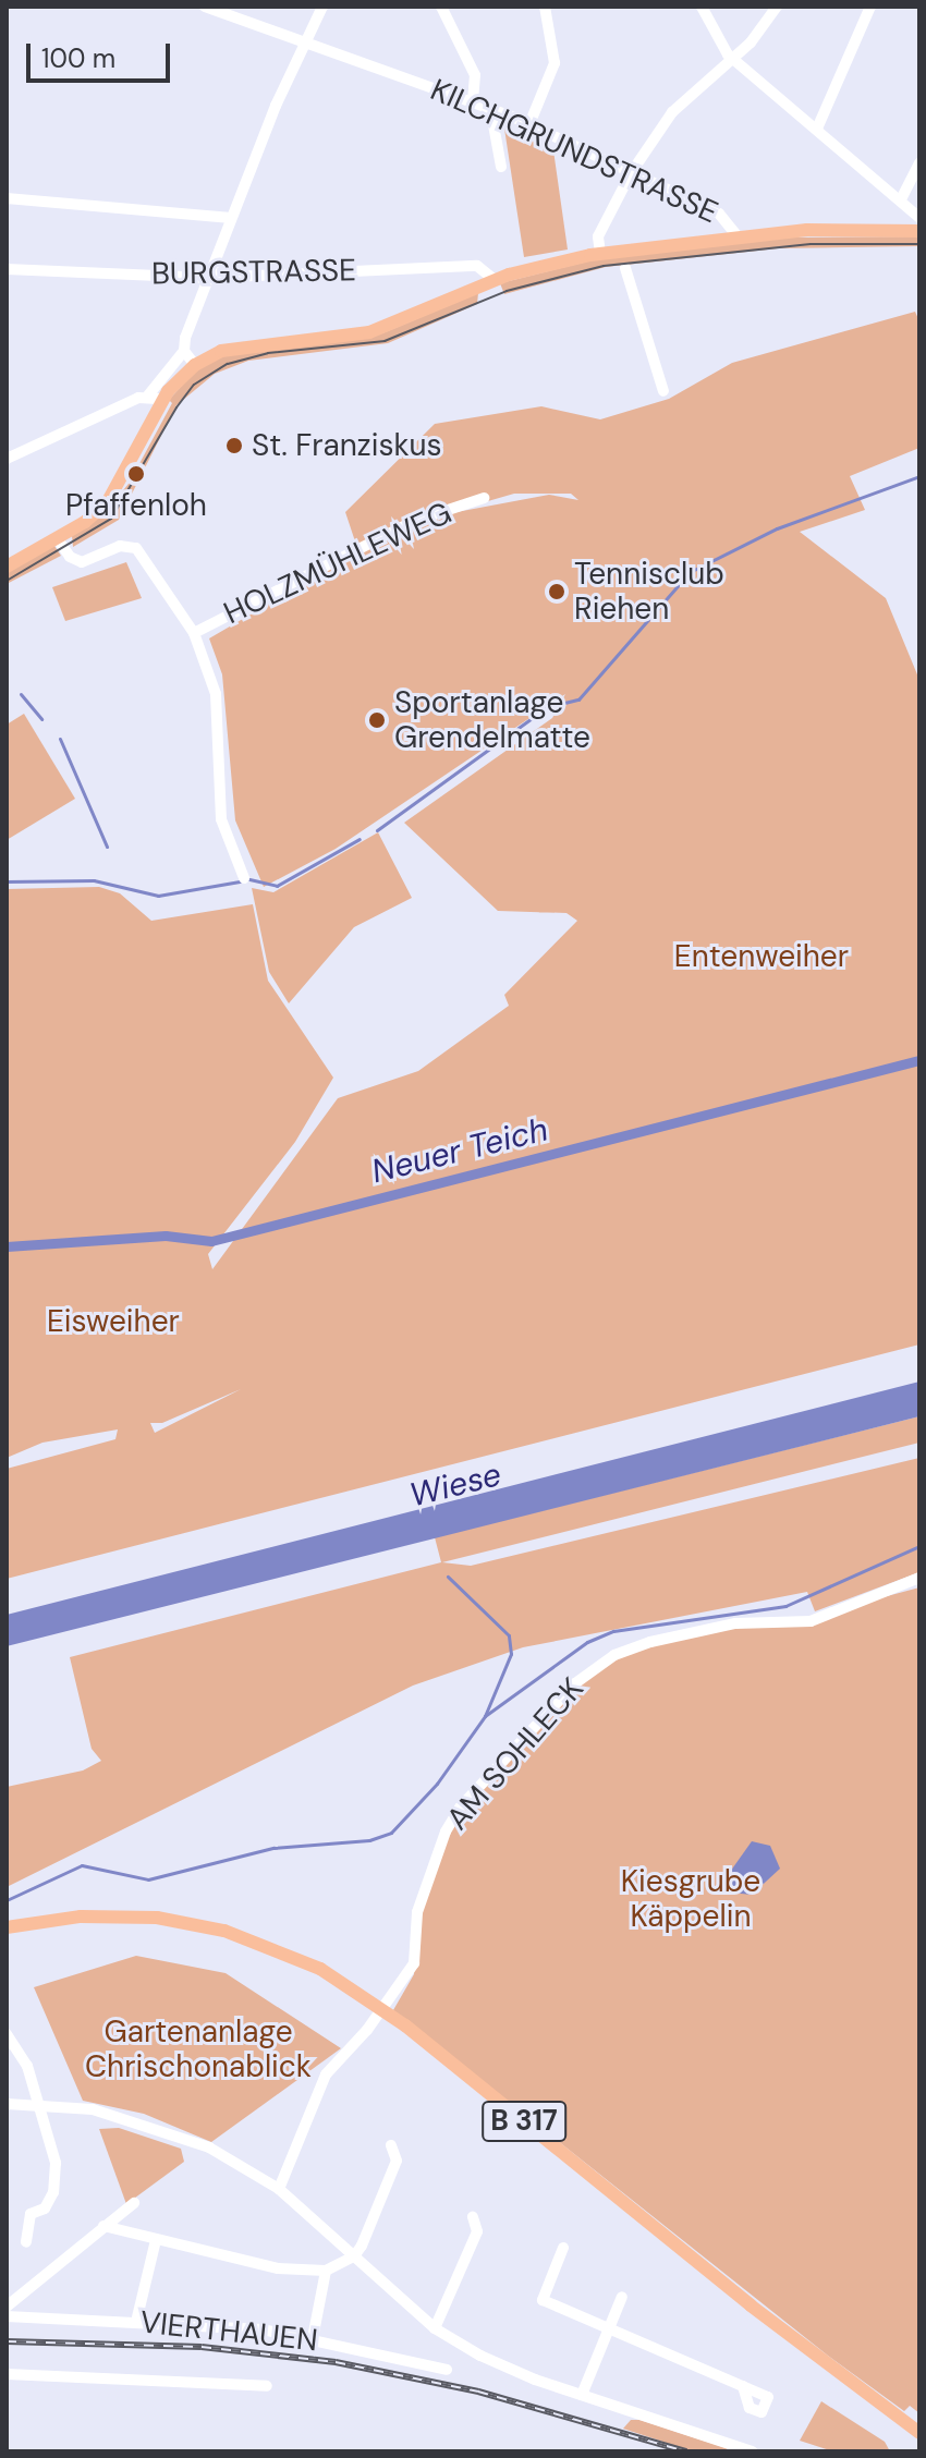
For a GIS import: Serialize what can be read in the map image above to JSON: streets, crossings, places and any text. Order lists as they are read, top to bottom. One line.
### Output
{"streets":{"main road":["B 317"],"street":["KILCHGRUNDSTRASSE","BURGSTRASSE","HOLZMÜHLEWEG","AM SOHLECK","VIERTHAUEN"]},"water":["Neuer Teich","Wiese"],"parks":["Entenweiher","Eisweiher","Kiesgrube Käppelin","Gartenanlage Chrischonablick"],"places":["St. Franziskus","Pfaffenloh","Tennisclub Riehen","Sportanlage Grendelmatte"],"scale_bar":"100 m"}
